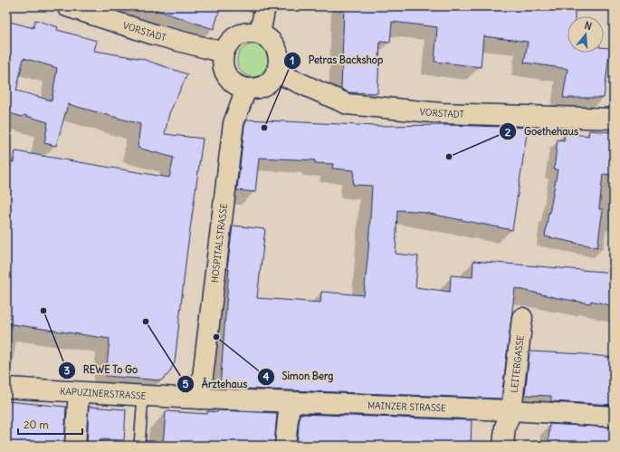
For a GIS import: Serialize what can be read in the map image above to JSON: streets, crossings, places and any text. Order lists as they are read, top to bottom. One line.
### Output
{"streets":{"street":["VORSTADT","HOSPITALSTRASSE","LEITERGASSE","KAPUZINERSTRASSE","MAINZER STRASSE"]},"crossings":[["VORSTADT","HOSPITALSTRASSE"],["HOSPITALSTRASSE","KAPUZINERSTRASSE"],["HOSPITALSTRASSE","MAINZER STRASSE"],["LEITERGASSE","MAINZER STRASSE"],["KAPUZINERSTRASSE","MAINZER STRASSE"]],"places":["Petras Backshop","Goethehaus","REWE To Go","Ärztehaus","Simon Berg"],"scale_bar":"20 m","north":"top"}
